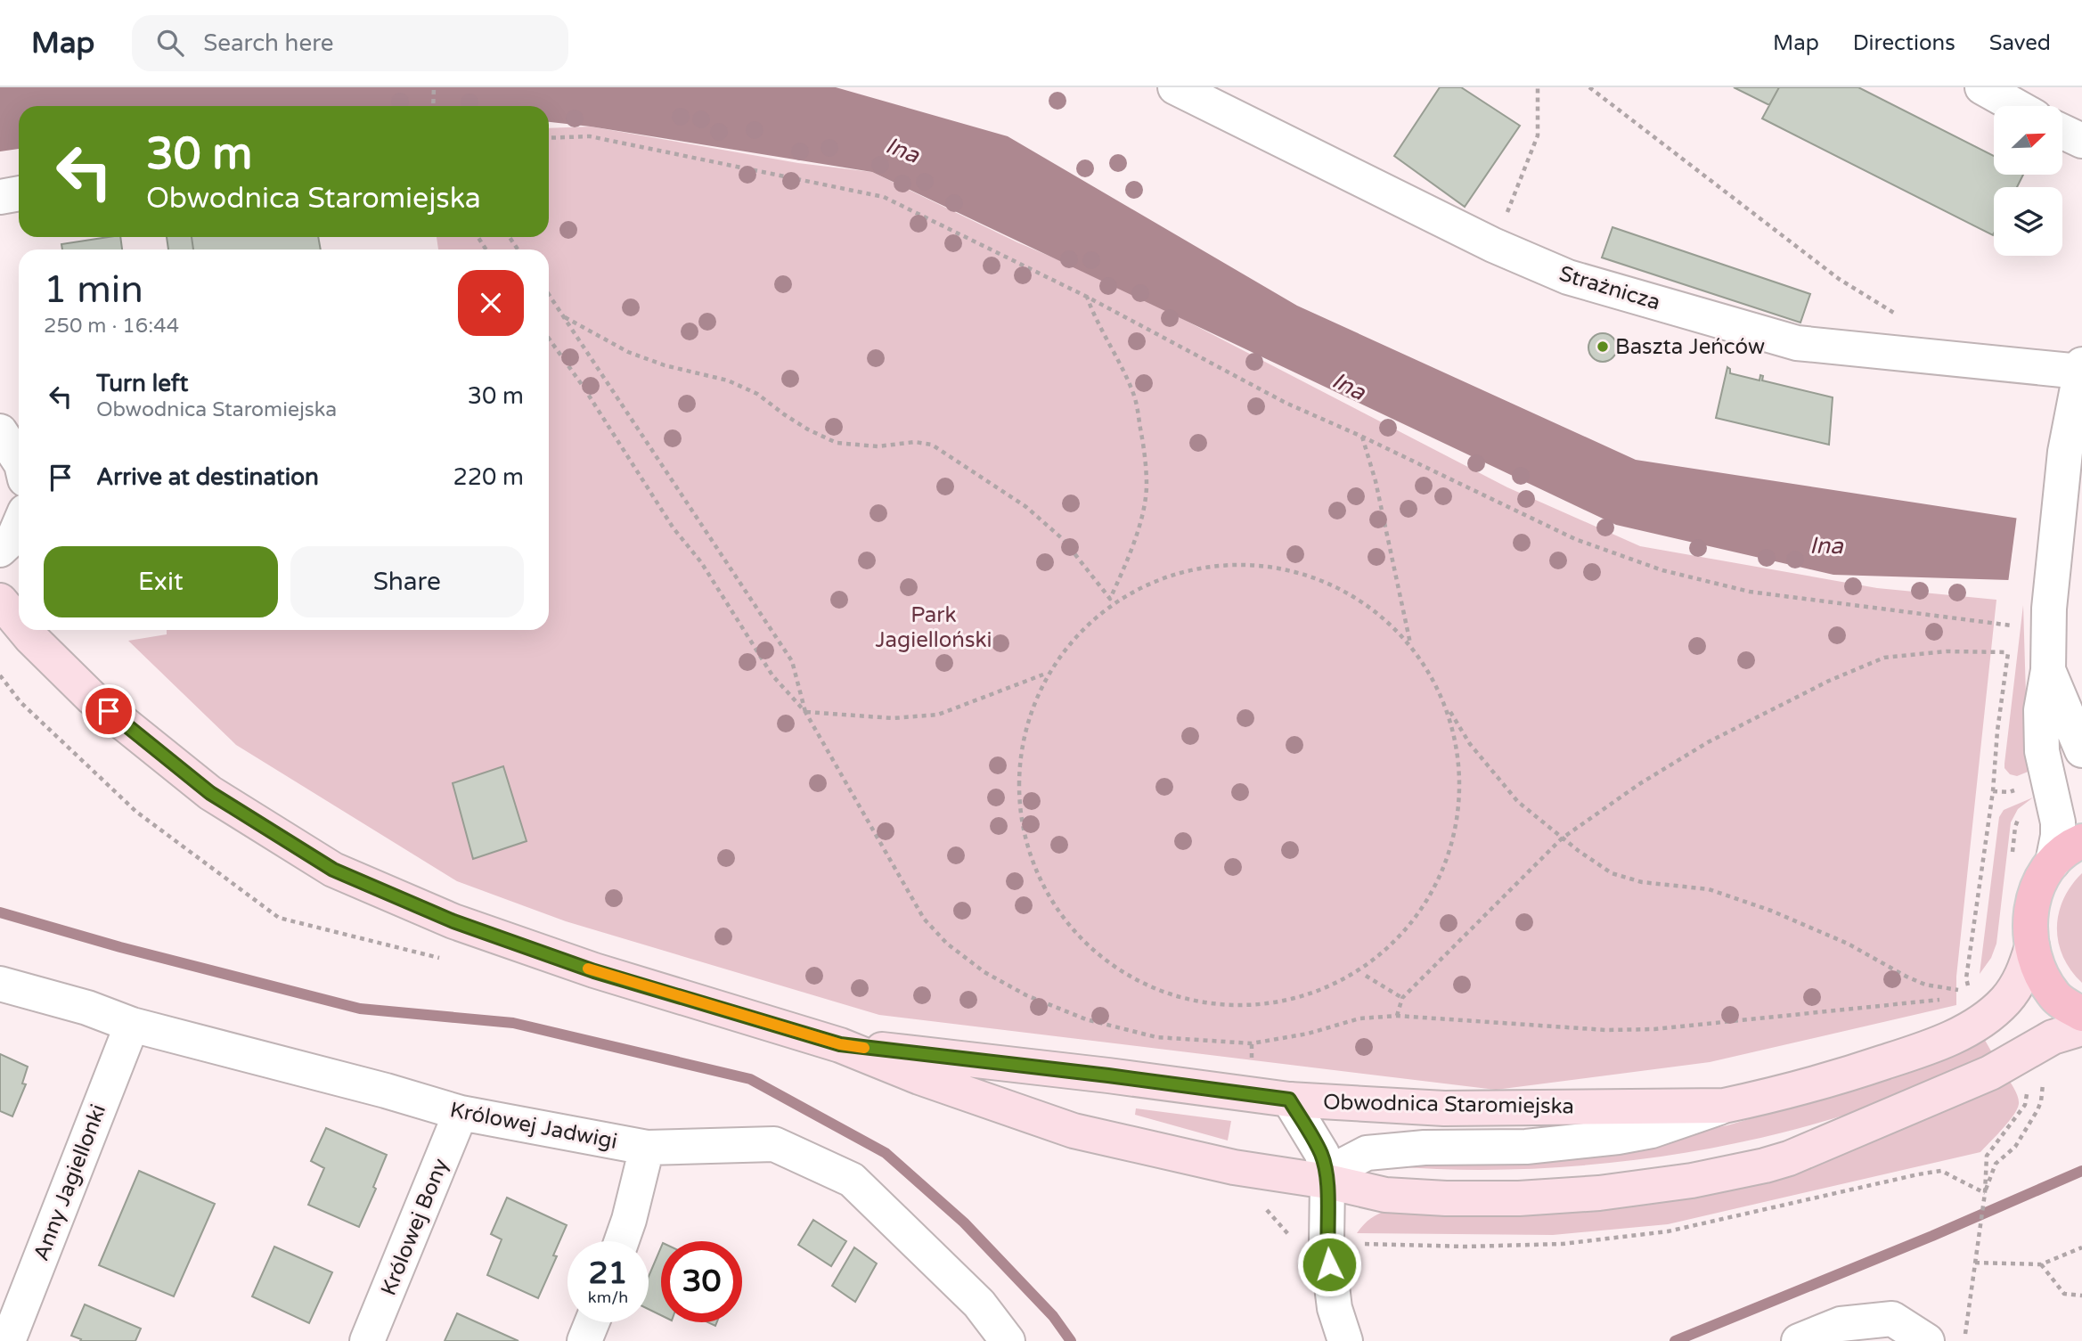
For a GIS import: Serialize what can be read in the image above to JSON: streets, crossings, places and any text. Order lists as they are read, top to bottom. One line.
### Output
{"streets":{"main road":["Obwodnica Staromiejska"],"street":["Strażnicza","Królowej Jadwigi","Anny Jagiellonki","Królowej Bony"]},"crossings":[["Królowej Jadwigi","Anny Jagiellonki"],["Królowej Jadwigi","Królowej Bony"]],"water":["Ina"],"parks":["Park Jagielloński"],"places":["Baszta Jeńców"],"north":"top right","page":{"header":"Map","search":"Search here","nav":["Map","Directions","Saved"],"turn":["30 m","Obwodnica Staromiejska"],"heading":["1 min","250 m · 16:44"],"list":[{"name":"Turn left","note":"Obwodnica Staromiejska","value":"30 m"},{"name":"Arrive at destination","value":"220 m"}],"buttons":["Exit","Share"],"speed":"21 km/h","limit":"30"}}
